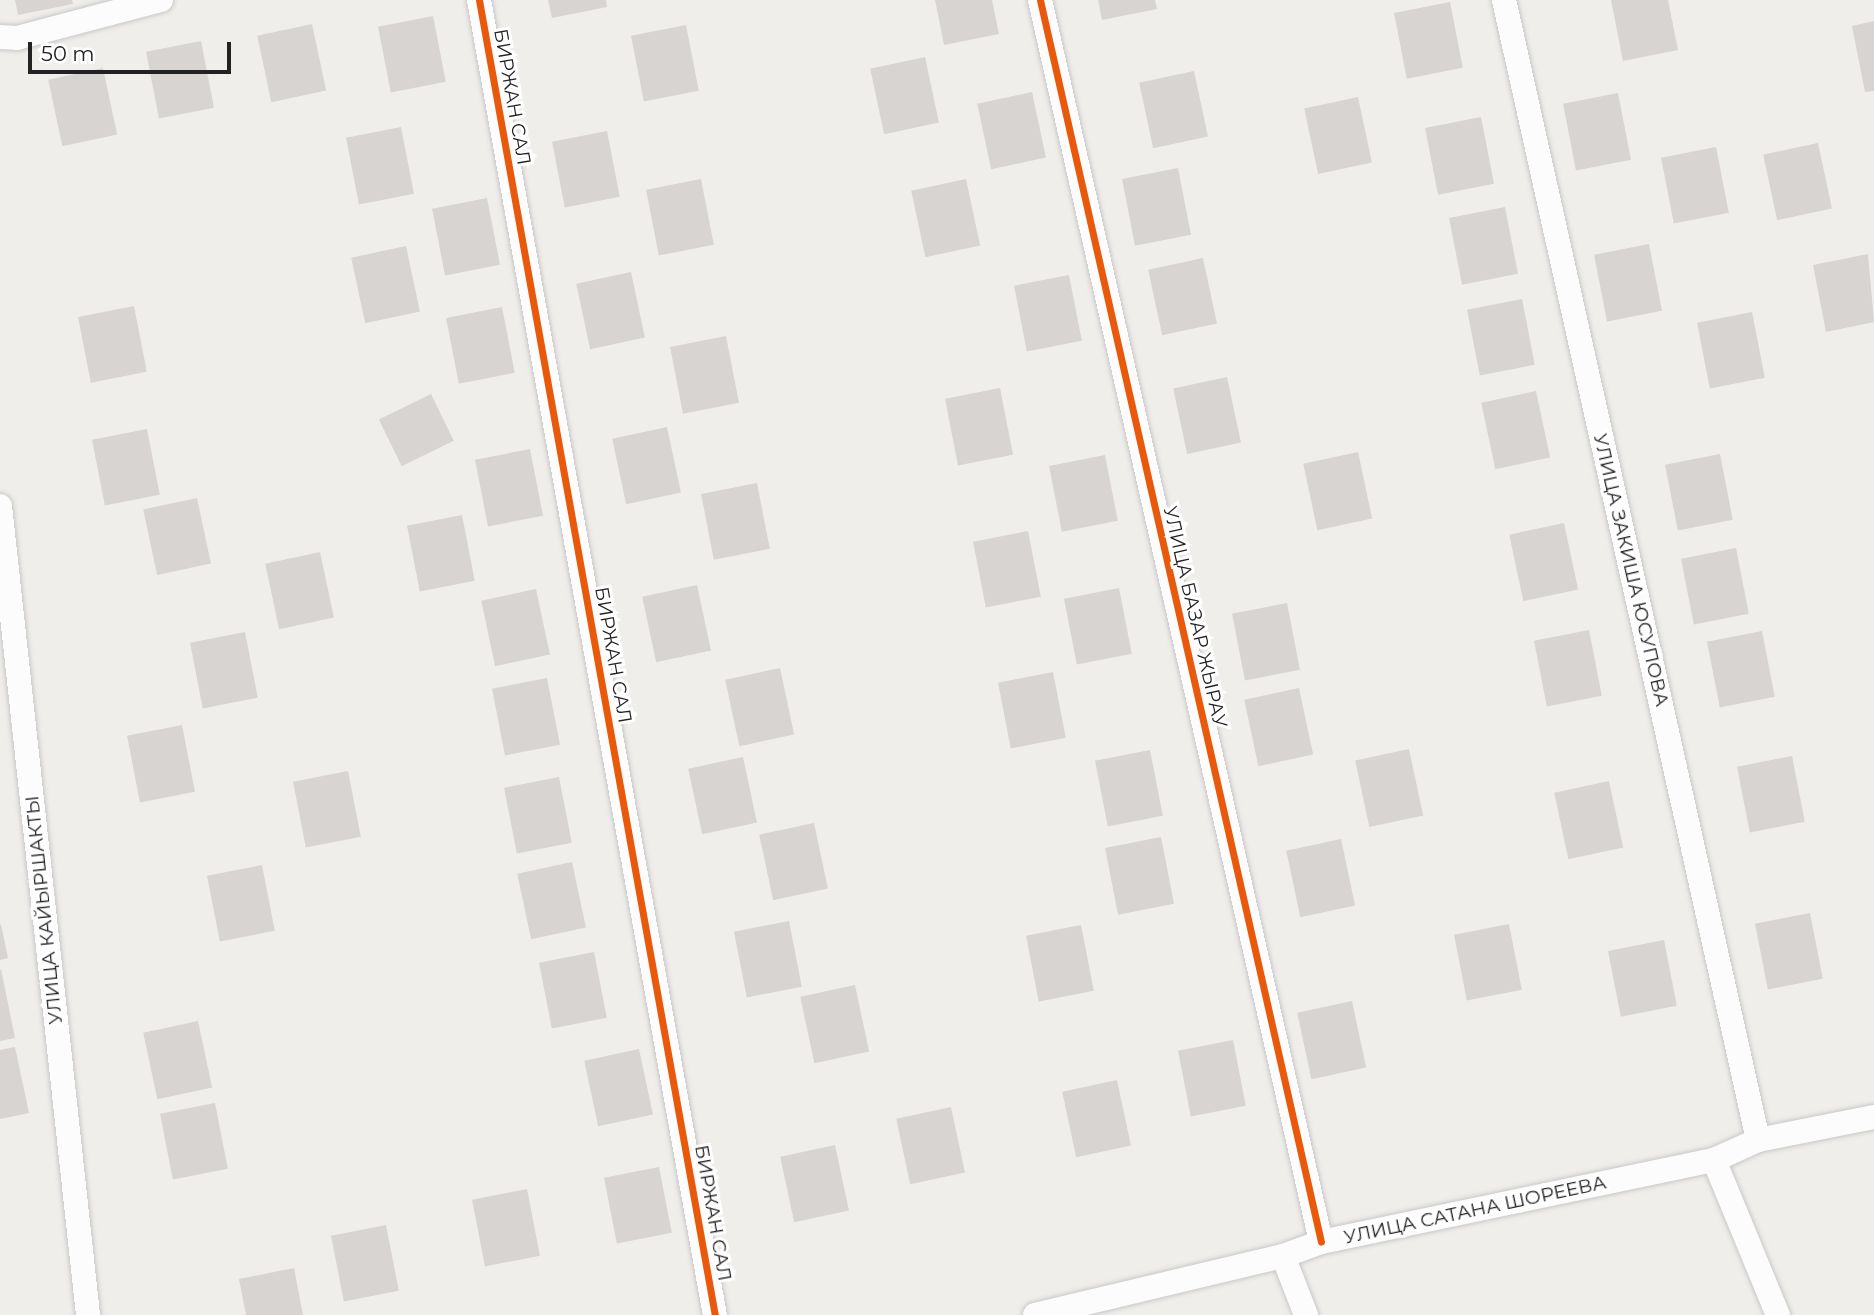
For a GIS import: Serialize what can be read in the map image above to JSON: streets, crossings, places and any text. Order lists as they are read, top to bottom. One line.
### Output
{"streets":{"street":["БИРЖАН САЛ","УЛИЦА ЗАКИША ЮСУПОВА","УЛИЦА БАЗАР ЖЫРАУ","УЛИЦА КАЙЫРШАКТЫ","УЛИЦА САТАНА ШОРЕЕВА"]},"crossings":[["УЛИЦА ЗАКИША ЮСУПОВА","УЛИЦА САТАНА ШОРЕЕВА"],["УЛИЦА БАЗАР ЖЫРАУ","УЛИЦА САТАНА ШОРЕЕВА"]],"scale_bar":"50 m"}
